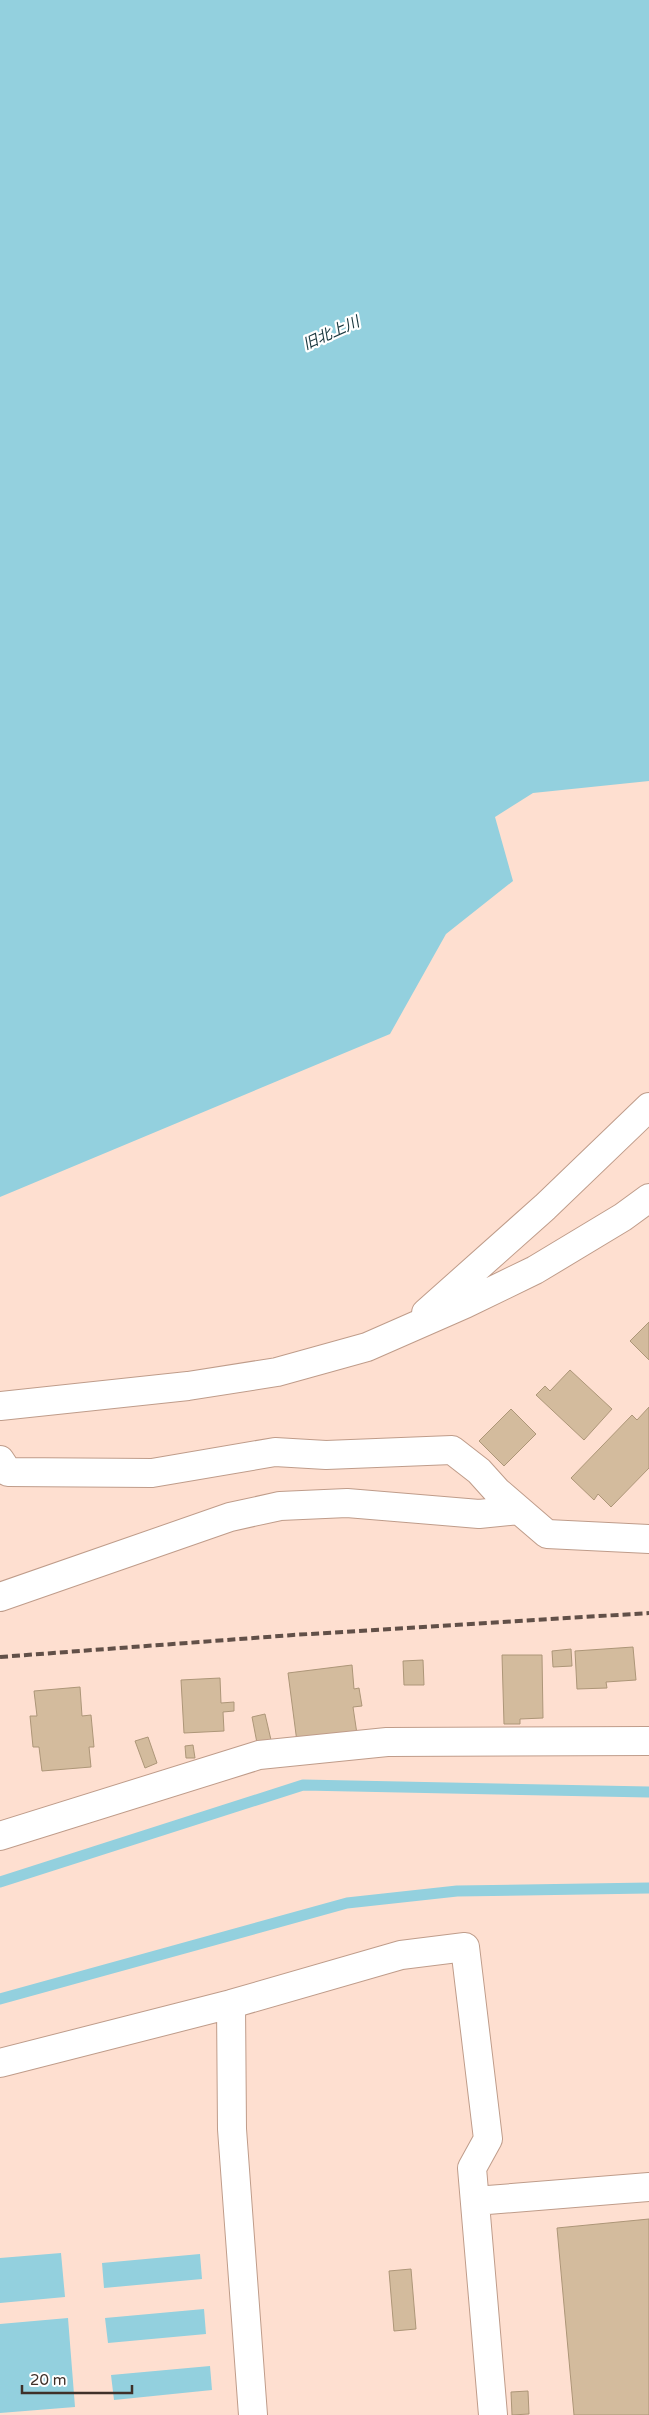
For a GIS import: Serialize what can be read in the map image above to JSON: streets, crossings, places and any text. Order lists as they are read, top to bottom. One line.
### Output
{"water":["旧北上川"],"scale_bar":"20 m"}
